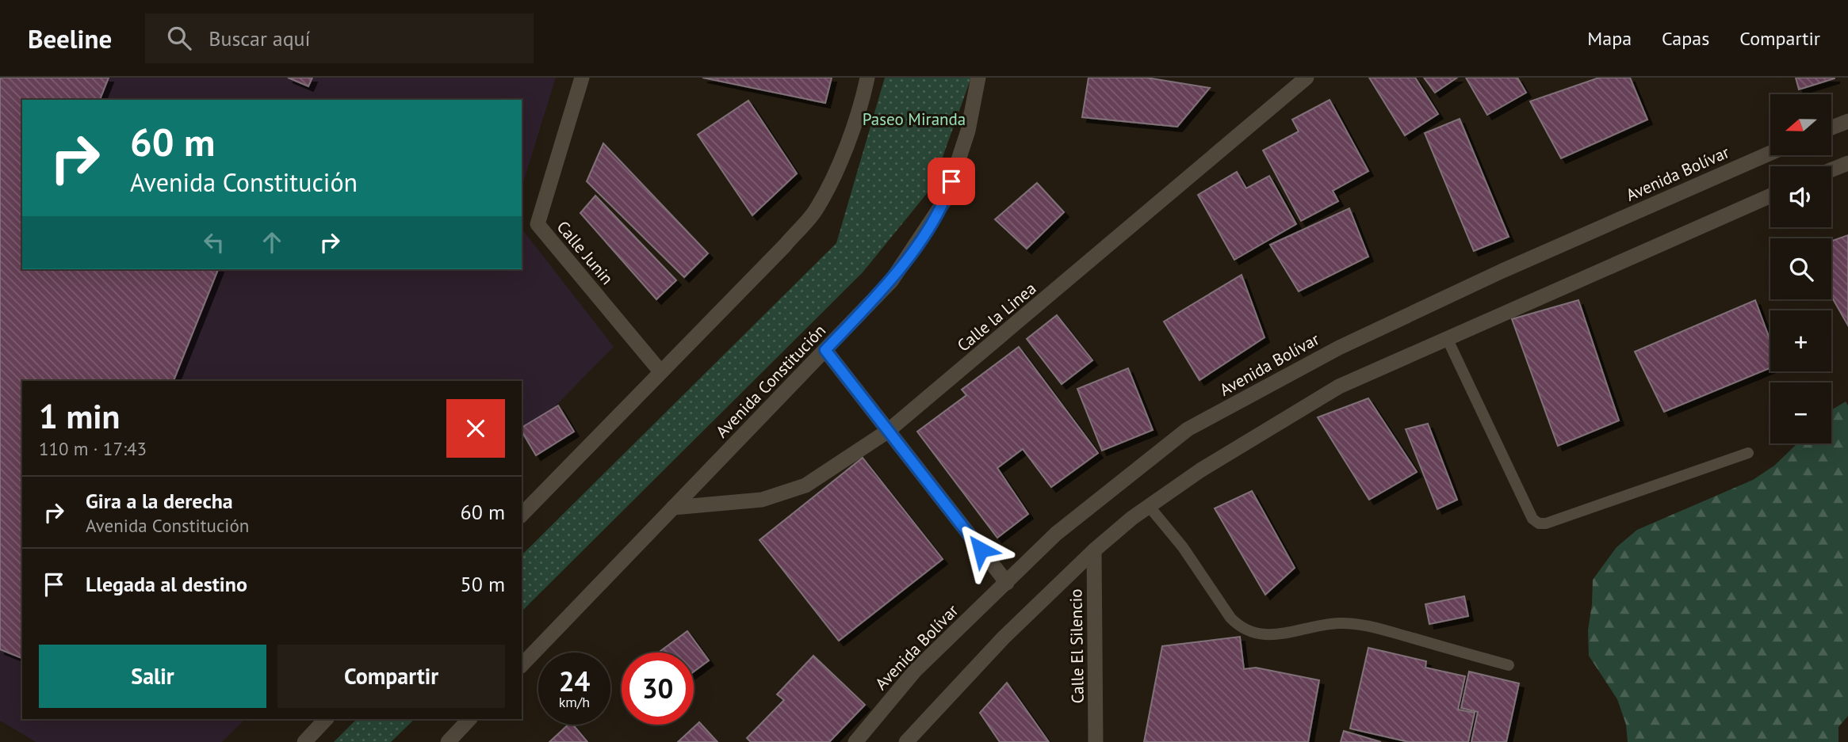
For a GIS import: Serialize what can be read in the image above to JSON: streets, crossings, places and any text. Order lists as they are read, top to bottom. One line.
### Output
{"streets":{"street":["Avenida Bolívar","Calle Junin","Calle la Linea","Avenida Constitución","Calle El Silencio"]},"crossings":[["Calle la Linea","Avenida Constitución"]],"parks":["Paseo Miranda"],"north":"left","page":{"header":"Beeline","search":"Buscar aquí","nav":["Mapa","Capas","Compartir"],"map_buttons":["+","−"],"turn":["60 m","Avenida Constitución"],"heading":["1 min","110 m · 17:43"],"list":[{"name":"Gira a la derecha","note":"Avenida Constitución","value":"60 m"},{"name":"Llegada al destino","value":"50 m"}],"buttons":["Salir","Compartir"],"speed":"24 km/h","limit":"30"}}
